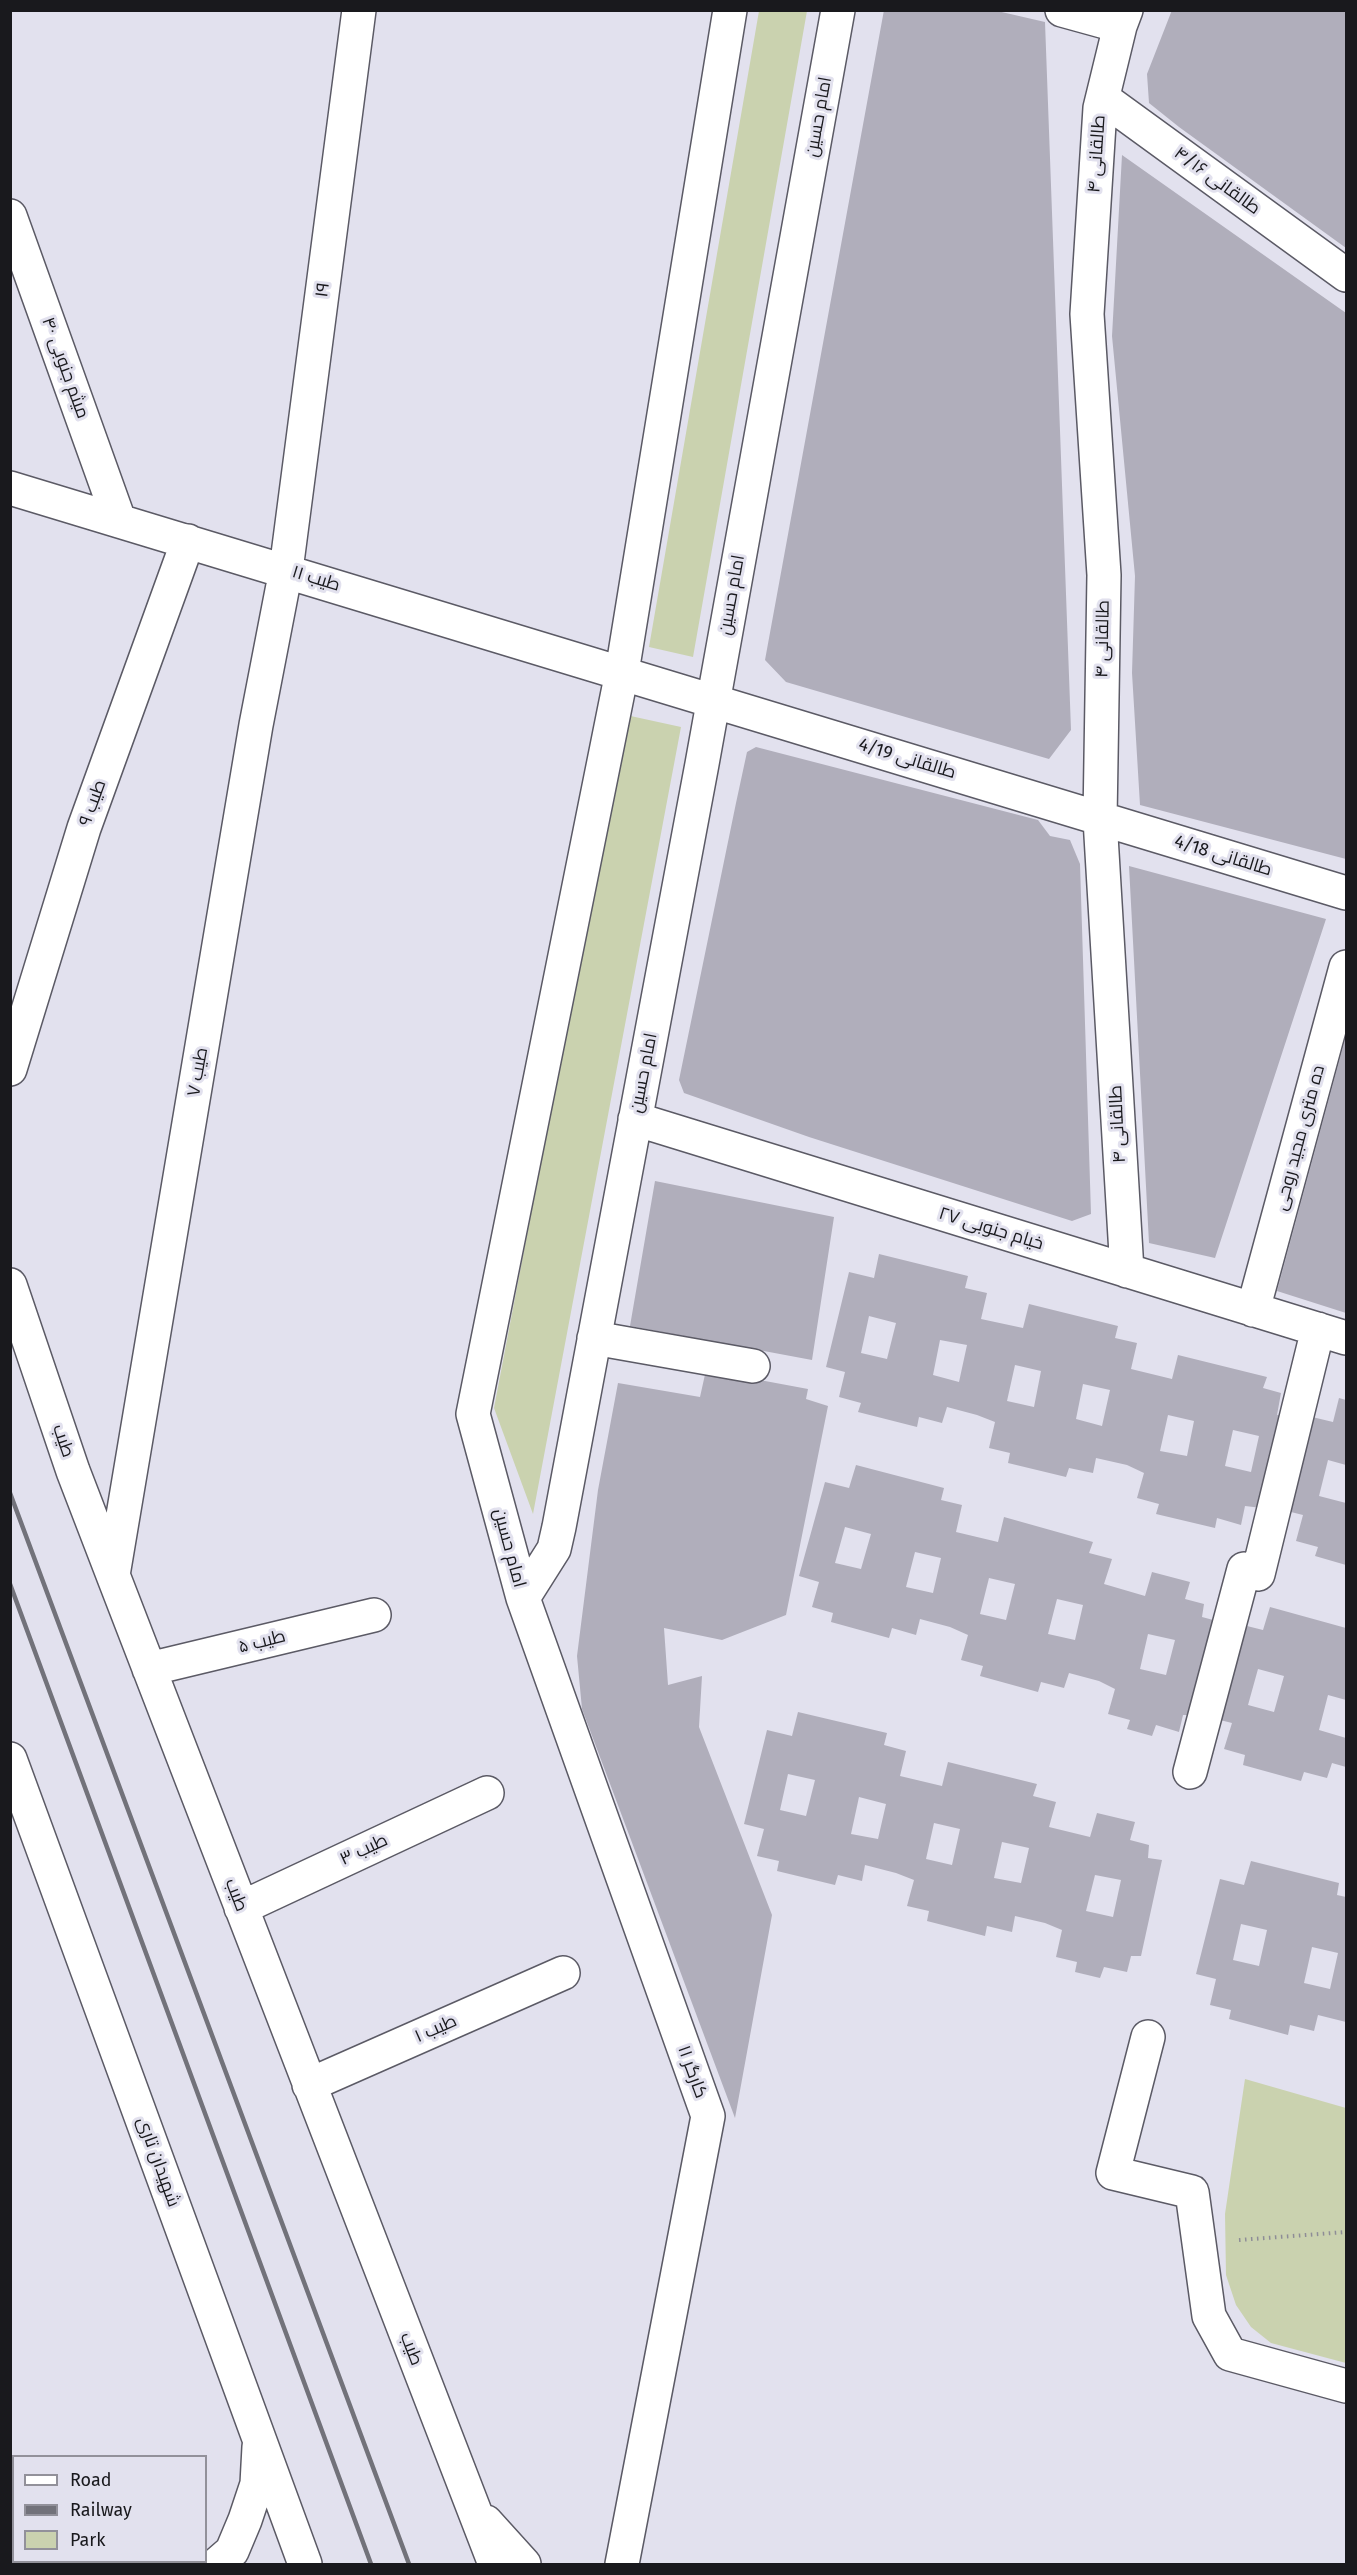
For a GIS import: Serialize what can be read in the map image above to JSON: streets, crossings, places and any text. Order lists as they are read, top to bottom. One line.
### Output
{"streets":{"street":["امام حسین","طالقانی ۴","طالقانی ۴/۱۶","۱۹","میثم جنوبی ۴۰","طیب ۱۱","طالقانی 4/19","طیب ۹","طالقانی 4/18","طیب ۷","ده متری مجید روحی","خیام جنوبی ۲۷","طیب","طیب ۵","طیب ۳","طیب ۱","کارگر ۱۱","شهیدان تاری"]},"crossings":[["امام حسین","طیب ۱۱"],["امام حسین","طالقانی 4/19"],["امام حسین","خیام جنوبی ۲۷"],["امام حسین","کارگر ۱۱"],["طالقانی ۴","طالقانی ۴/۱۶"],["طالقانی ۴","طالقانی 4/19"],["طالقانی ۴","طالقانی 4/18"],["طالقانی ۴","خیام جنوبی ۲۷"],["۱۹","طیب ۱۱"],["۱۹","طیب ۷"],["میثم جنوبی ۴۰","طیب ۱۱"],["طیب ۱۱","طالقانی 4/19"],["طیب ۱۱","طیب ۹"],["طیب ۱۱","طیب ۷"],["طالقانی 4/19","طالقانی 4/18"],["طیب ۷","طیب"],["ده متری مجید روحی","خیام جنوبی ۲۷"],["طیب","طیب ۵"],["طیب","طیب ۳"],["طیب","طیب ۱"]],"legend":["Road","Railway","Park"]}
